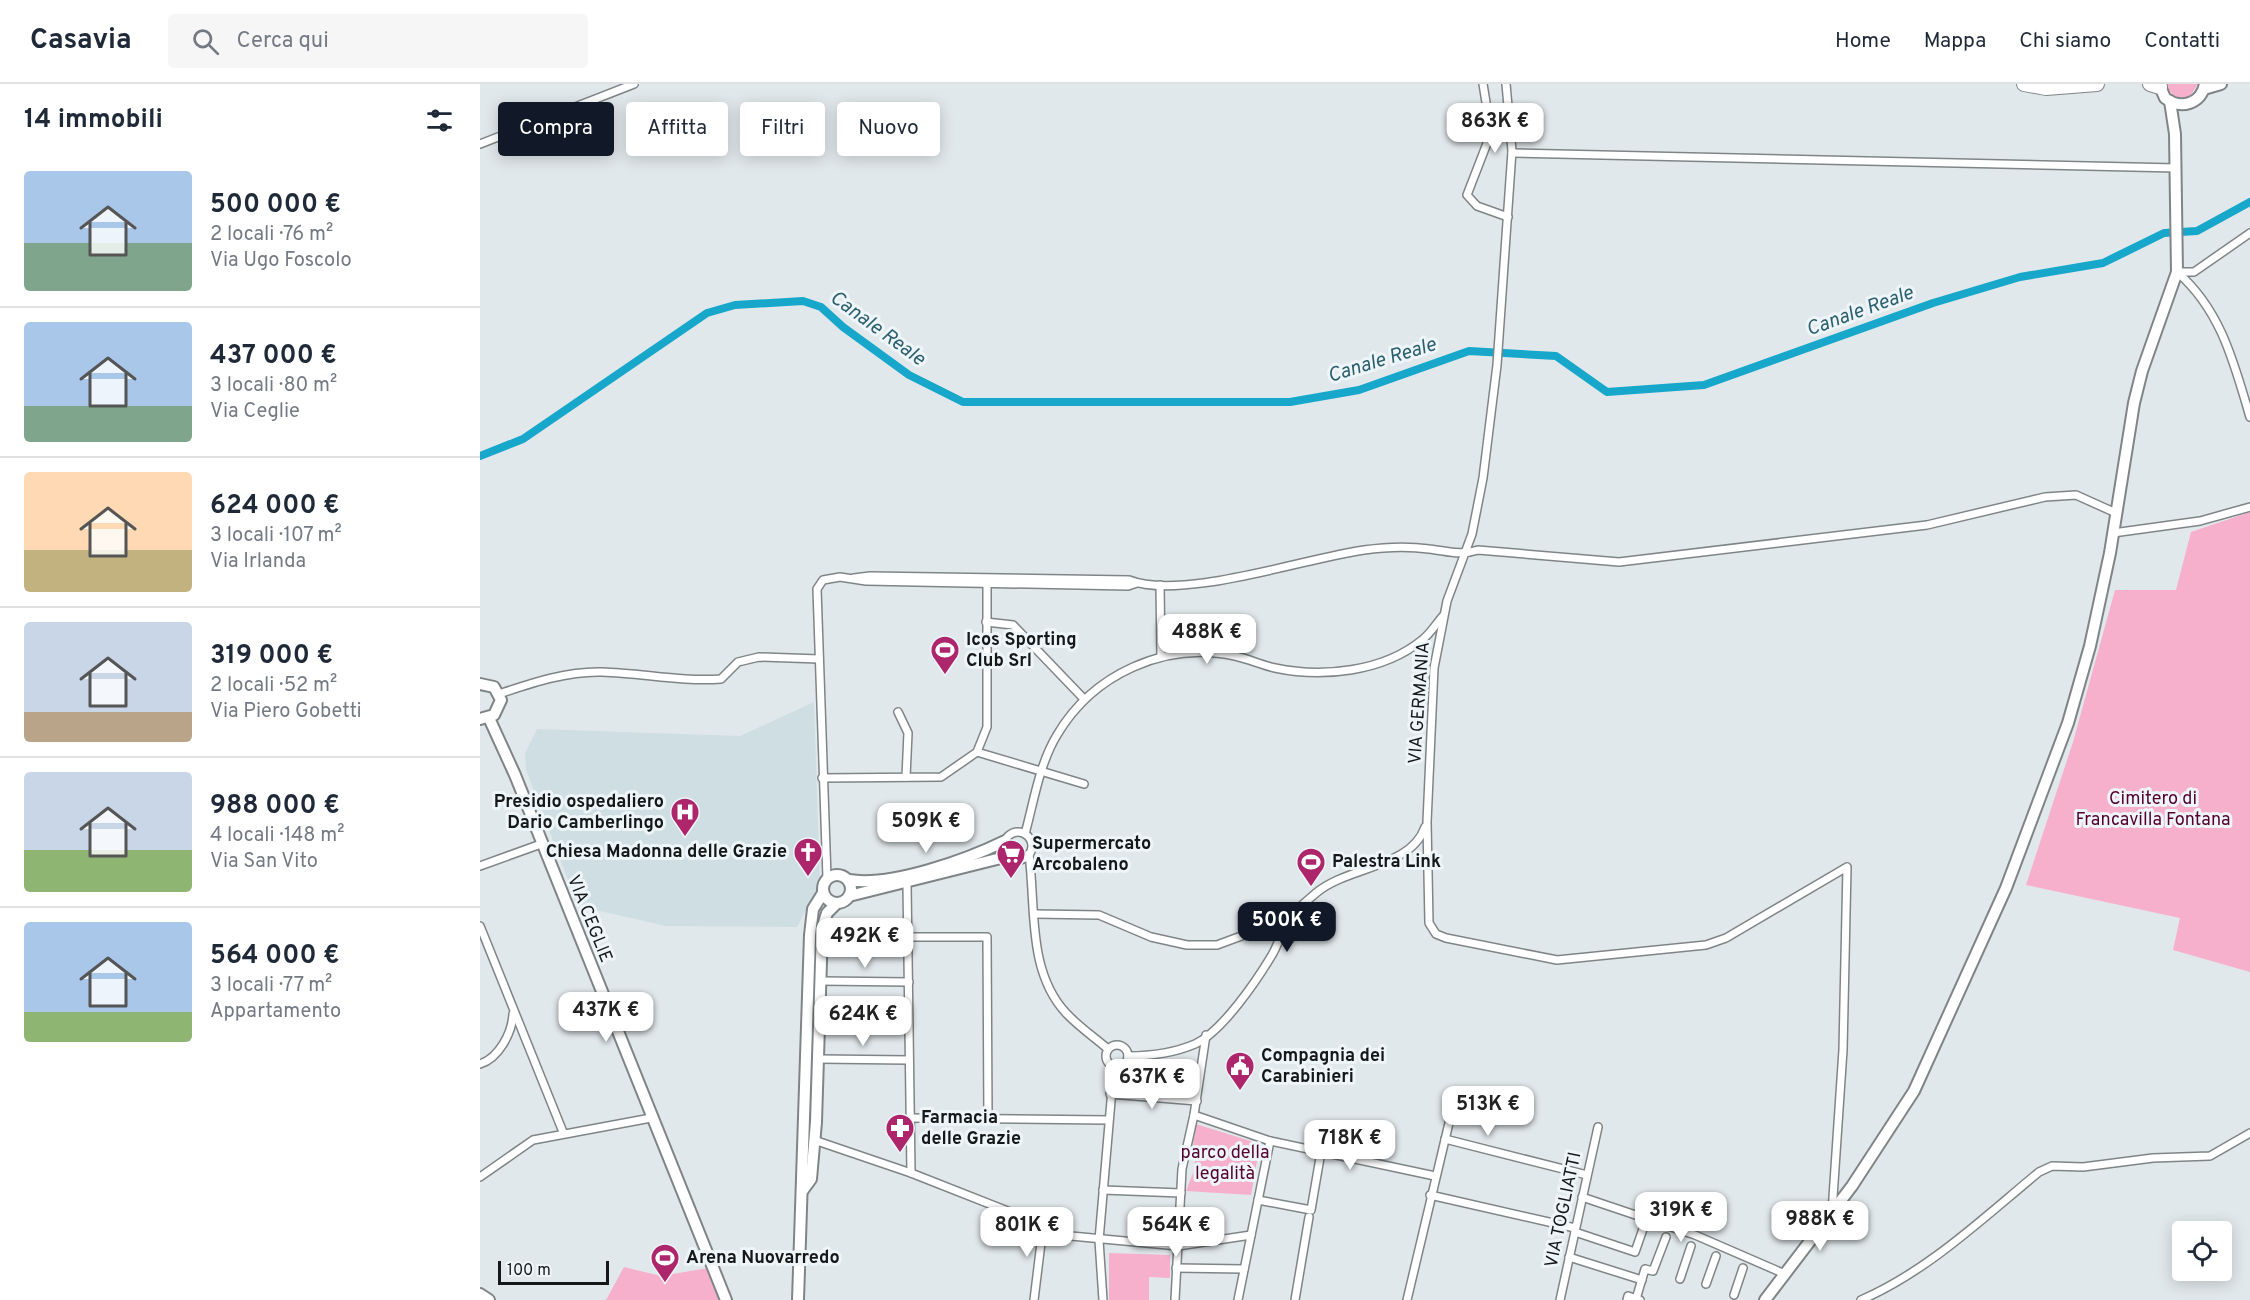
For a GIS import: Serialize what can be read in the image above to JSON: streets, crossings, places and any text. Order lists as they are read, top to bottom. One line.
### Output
{"streets":{"street":["VIA GERMANIA","VIA CEGLIE","VIA TOGLIATTI"]},"water":["Canale Reale"],"parks":["Cimitero di Francavilla Fontana","parco della legalità"],"places":{"sports":["Icos Sporting Club Srl","Palestra Link","Arena Nuovarredo"],"hospital":["Presidio ospedaliero Dario Camberlingo"],"church":["Chiesa Madonna delle Grazie"],"supermarket":["Supermercato Arcobaleno"],"public building":["Compagnia dei Carabinieri"],"pharmacy":["Farmacia delle Grazie"]},"scale_bar":"100 m","page":{"header":"Casavia","search":"Cerca qui","nav":["Home","Mappa","Chi siamo","Contatti"],"heading":"14 immobili","chip":["Compra","Affitta","Filtri","Nuovo"],"price":["863K €","488K €","509K €","500K €","492K €","437K €","624K €","637K €","513K €","718K €","319K €","988K €","801K €","564K €"],"list":[{"name":"500 000 €","note":"2 locali · 76 m² · Via Ugo Foscolo"},{"name":"437 000 €","note":"3 locali · 80 m² · Via Ceglie"},{"name":"624 000 €","note":"3 locali · 107 m² · Via Irlanda"},{"name":"319 000 €","note":"2 locali · 52 m² · Via Piero Gobetti"},{"name":"988 000 €","note":"4 locali · 148 m² · Via San Vito"},{"name":"564 000 €","note":"3 locali · 77 m² · Appartamento"}],"scale":"100 m"}}
